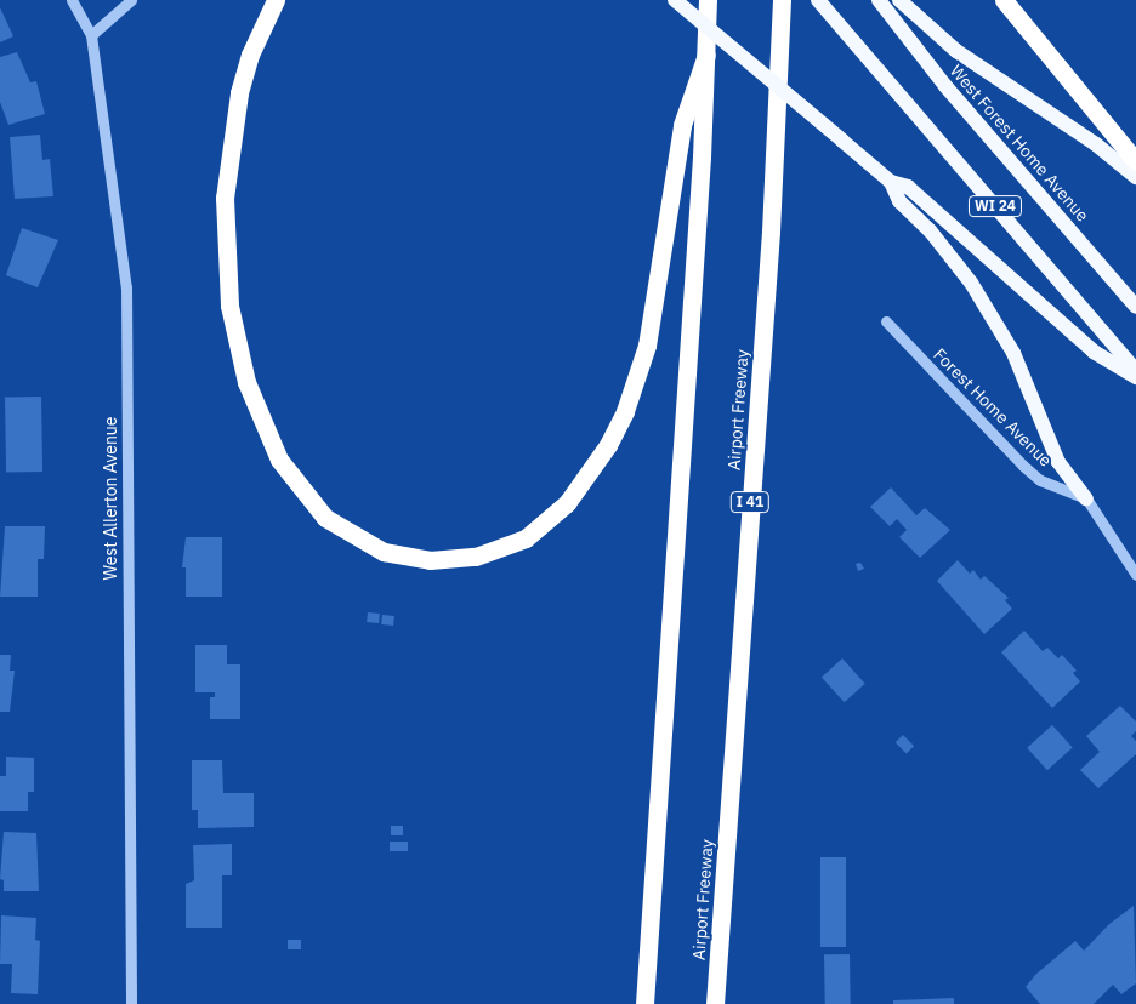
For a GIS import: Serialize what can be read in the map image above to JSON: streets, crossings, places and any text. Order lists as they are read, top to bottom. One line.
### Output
{"streets":{"highway":["Airport Freeway","I 41"],"main road":["West Forest Home Avenue","WI 24"],"street":["Forest Home Avenue","West Allerton Avenue"]}}
